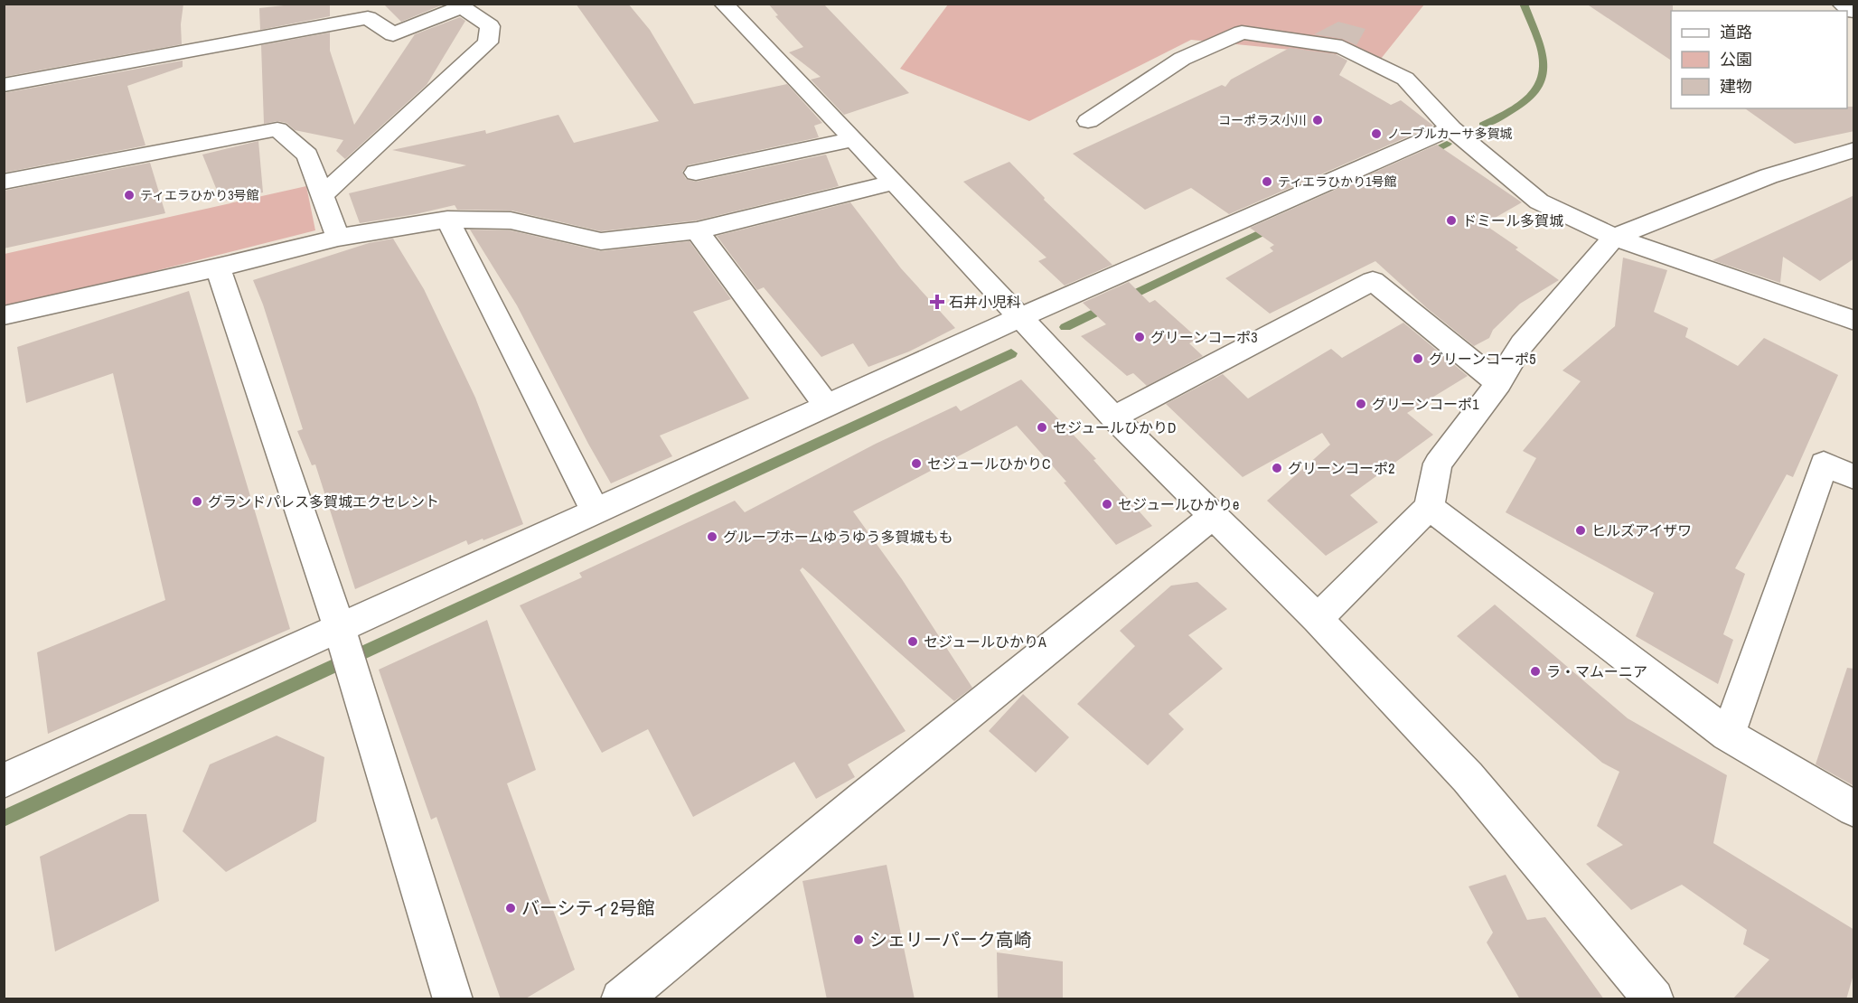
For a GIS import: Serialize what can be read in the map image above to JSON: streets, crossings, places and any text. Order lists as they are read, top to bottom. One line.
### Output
{"places":{"other":["コーポラス小川","ノーブルカーサ多賀城","ティエラひかり1号館","ティエラひかり3号館","ドミール多賀城","グリーンコーポ3","グリーンコーポ5","グリーンコーポ1","セジュールひかりD","セジュールひかりC","グリーンコーポ2","グランドパレス多賀城エクセレント","セジュールひかりe","ヒルズアイザワ","グループホームゆうゆう多賀城もも","セジュールひかりA","ラ・マムーニア","バーシティ2号館","シェリーパーク高崎"],"health":["石井小児科"]},"legend":["道路","公園","建物"]}
